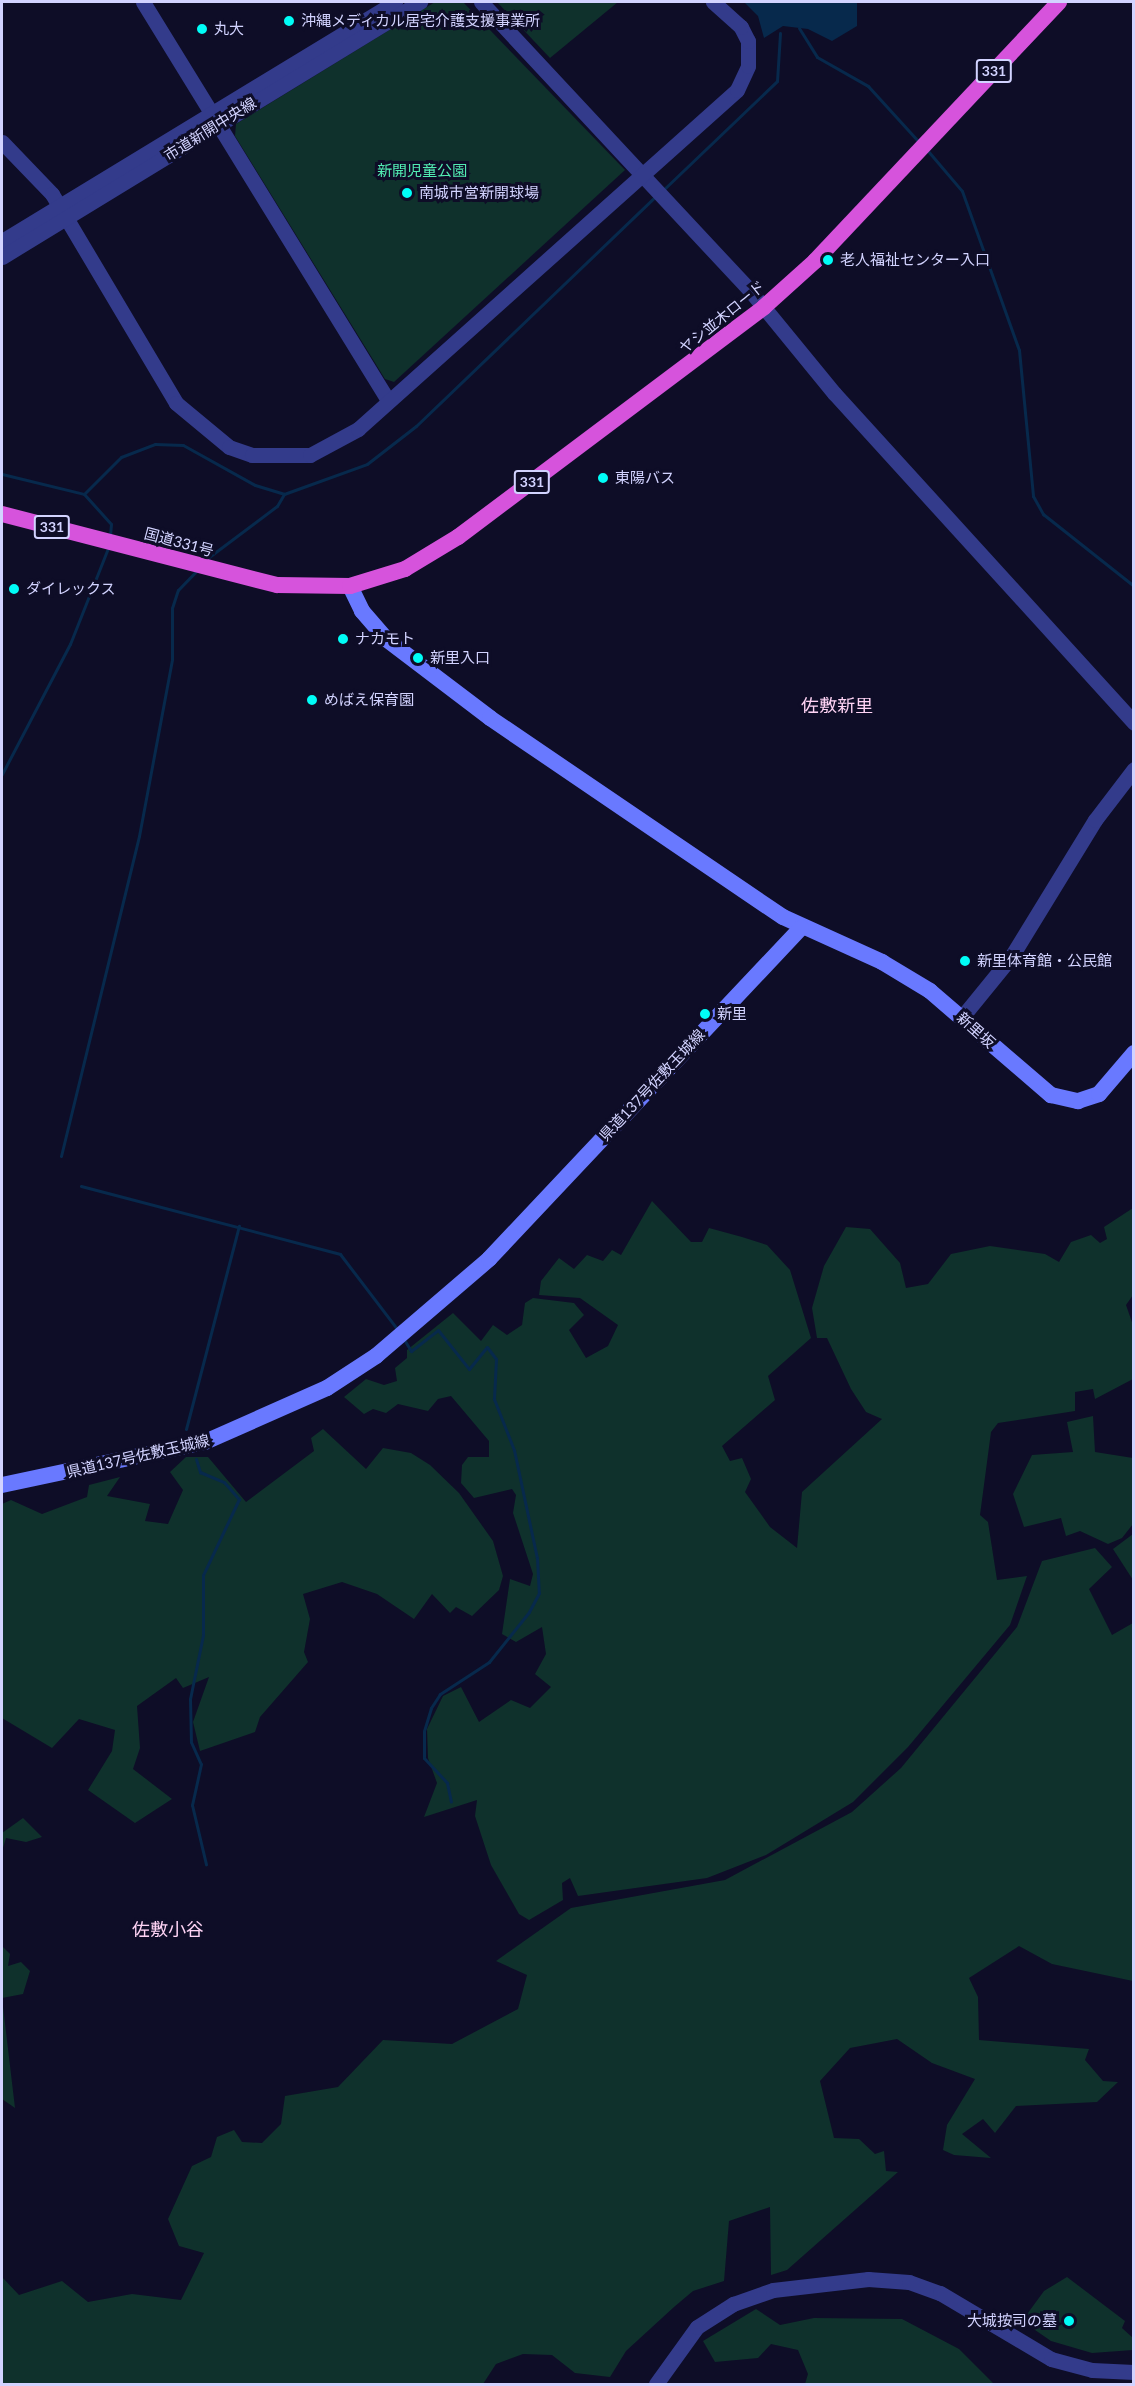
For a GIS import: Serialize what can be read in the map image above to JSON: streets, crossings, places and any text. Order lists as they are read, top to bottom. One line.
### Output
{"streets":{"highway":["331","ヤシ並木ロード","国道331号"],"main road":["新里坂","県道137号佐敷玉城線"],"street":["市道新開中央線"]},"crossings":[["ヤシ並木ロード","国道331号"],["新里坂","県道137号佐敷玉城線"]],"districts":["佐敷新里","佐敷小谷"],"parks":["新開児童公園"],"places":["沖縄メディカル居宅介護支援事業所","丸大","南城市営新開球場","老人福祉センター入口","東陽バス","ダイレックス","ナカモト","新里入口","めばえ保育園","新里体育館・公民館","新里","大城按司の墓"]}
